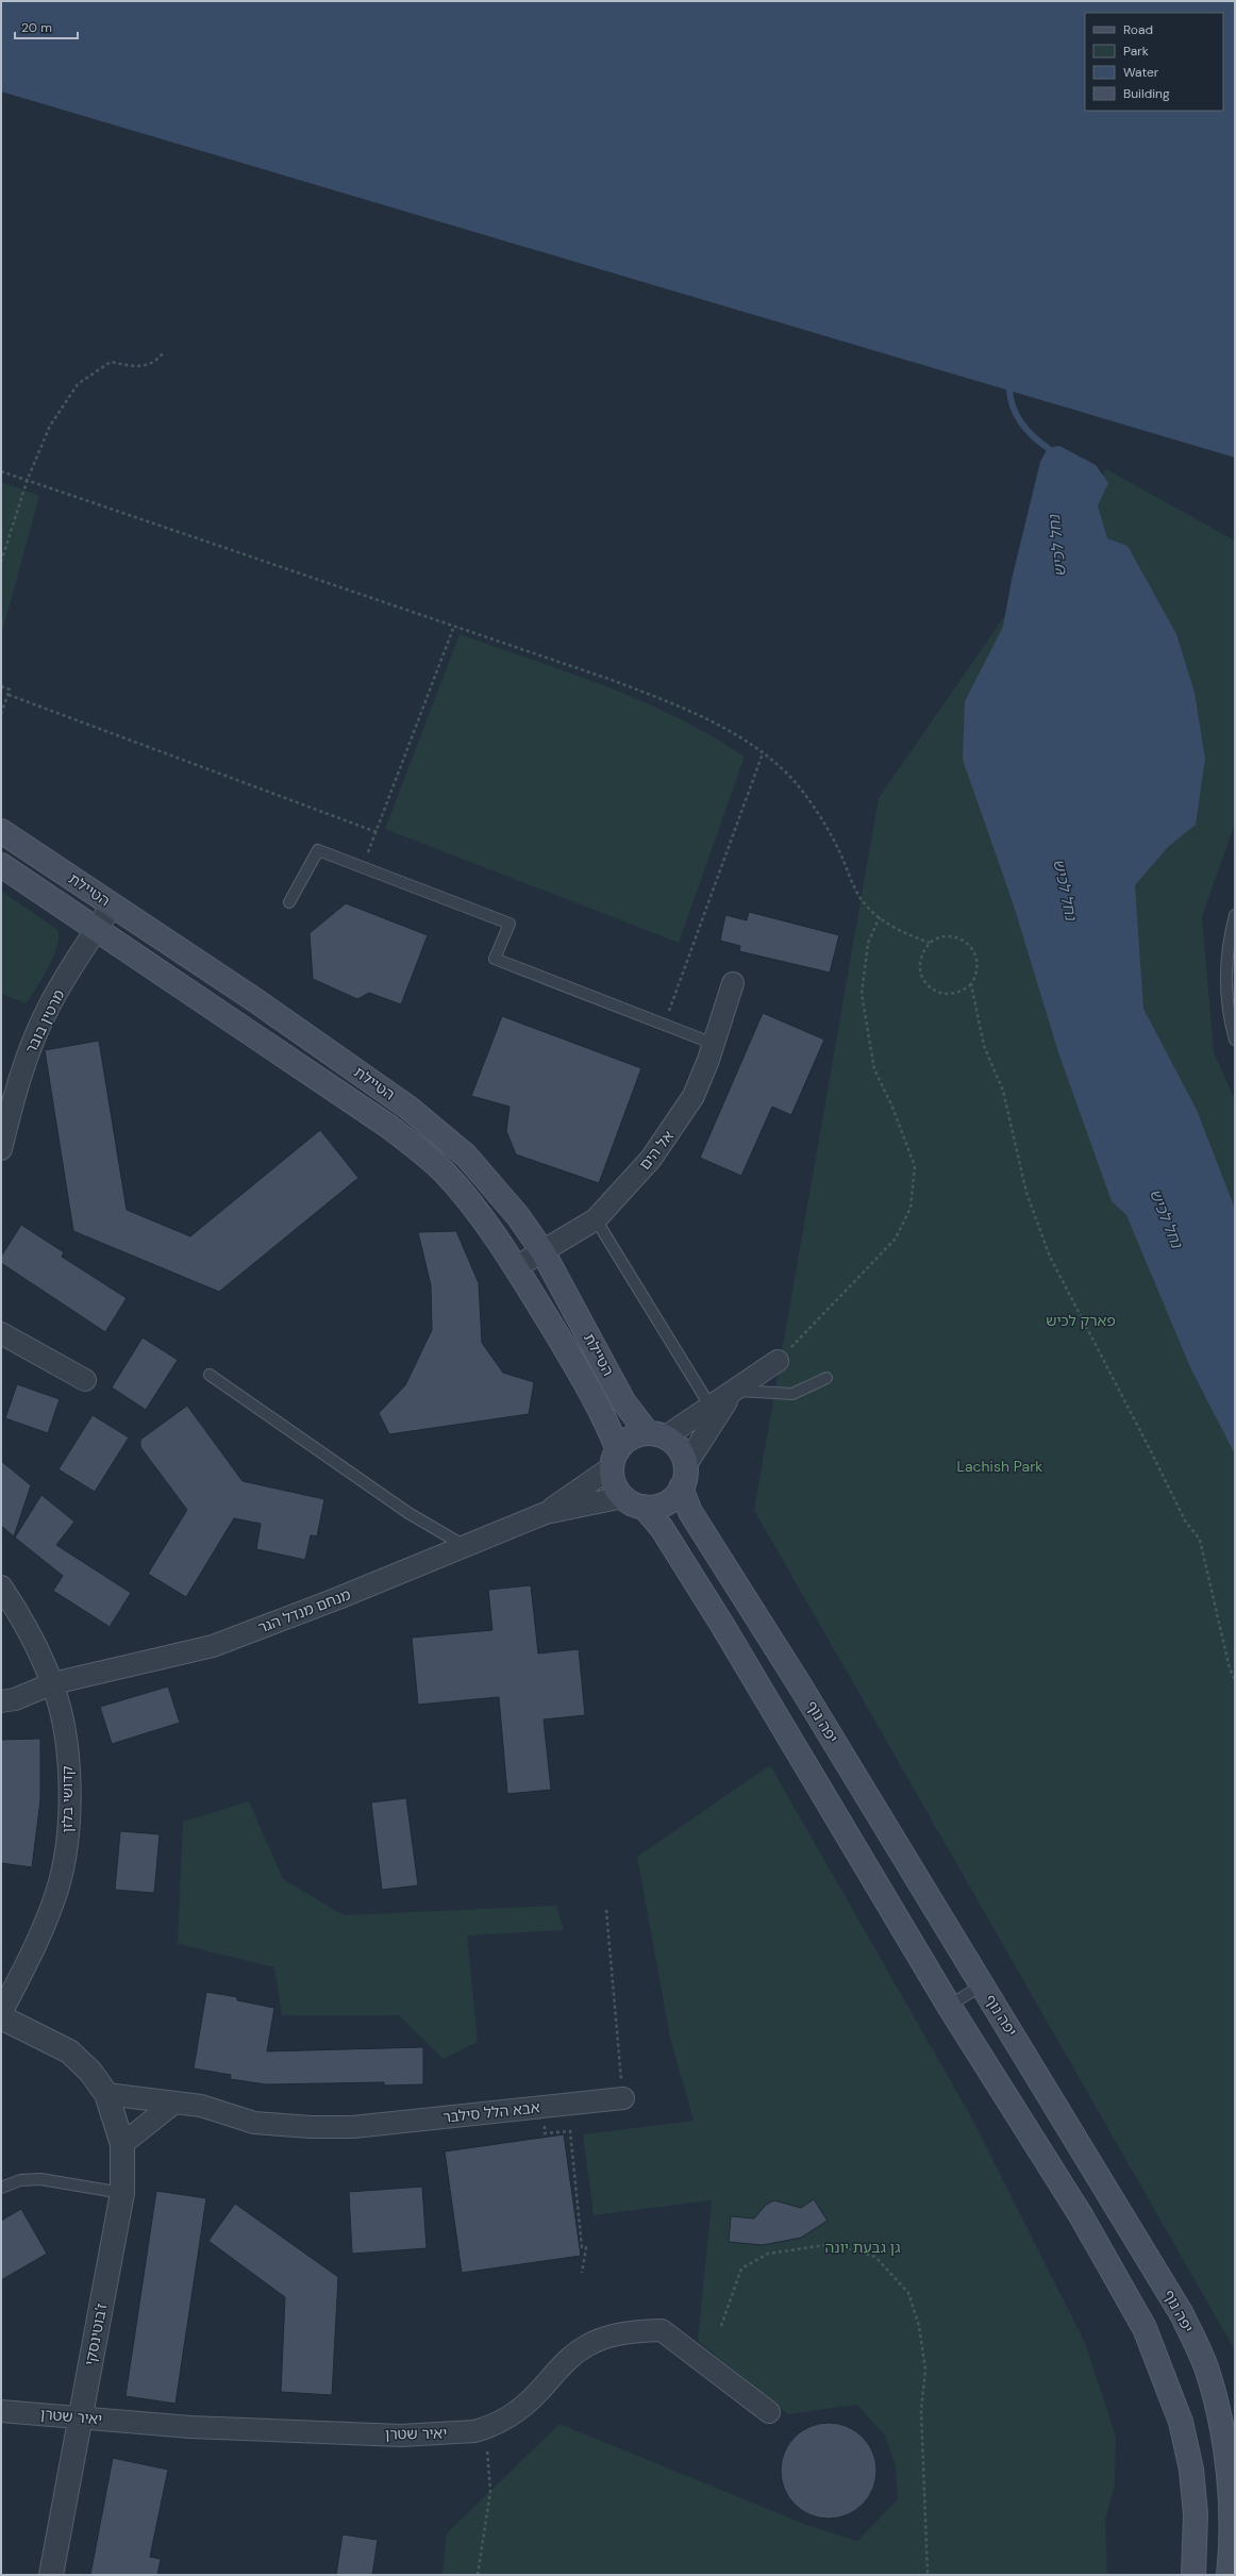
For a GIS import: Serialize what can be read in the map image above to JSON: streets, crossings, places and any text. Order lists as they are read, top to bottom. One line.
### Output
{"streets":{"main road":["הטיילת","יפה נוף"],"street":["מרטין בובר","אל הים","מנחם מנדל הגר","קדושי בלזן","אבא הלל סילבר","ז'בוטינסקי","יאיר שטרן"]},"crossings":[["הטיילת","מרטין בובר"],["הטיילת","אל הים"],["הטיילת","יפה נוף"],["מנחם מנדל הגר","קדושי בלזן"],["אבא הלל סילבר","ז'בוטינסקי"],["ז'בוטינסקי","יאיר שטרן"]],"water":["נחל לכיש"],"parks":["פארק לכיש","Lachish Park","גן גבעת יונה"],"legend":["Road","Park","Water","Building"],"scale_bar":"20 m"}
